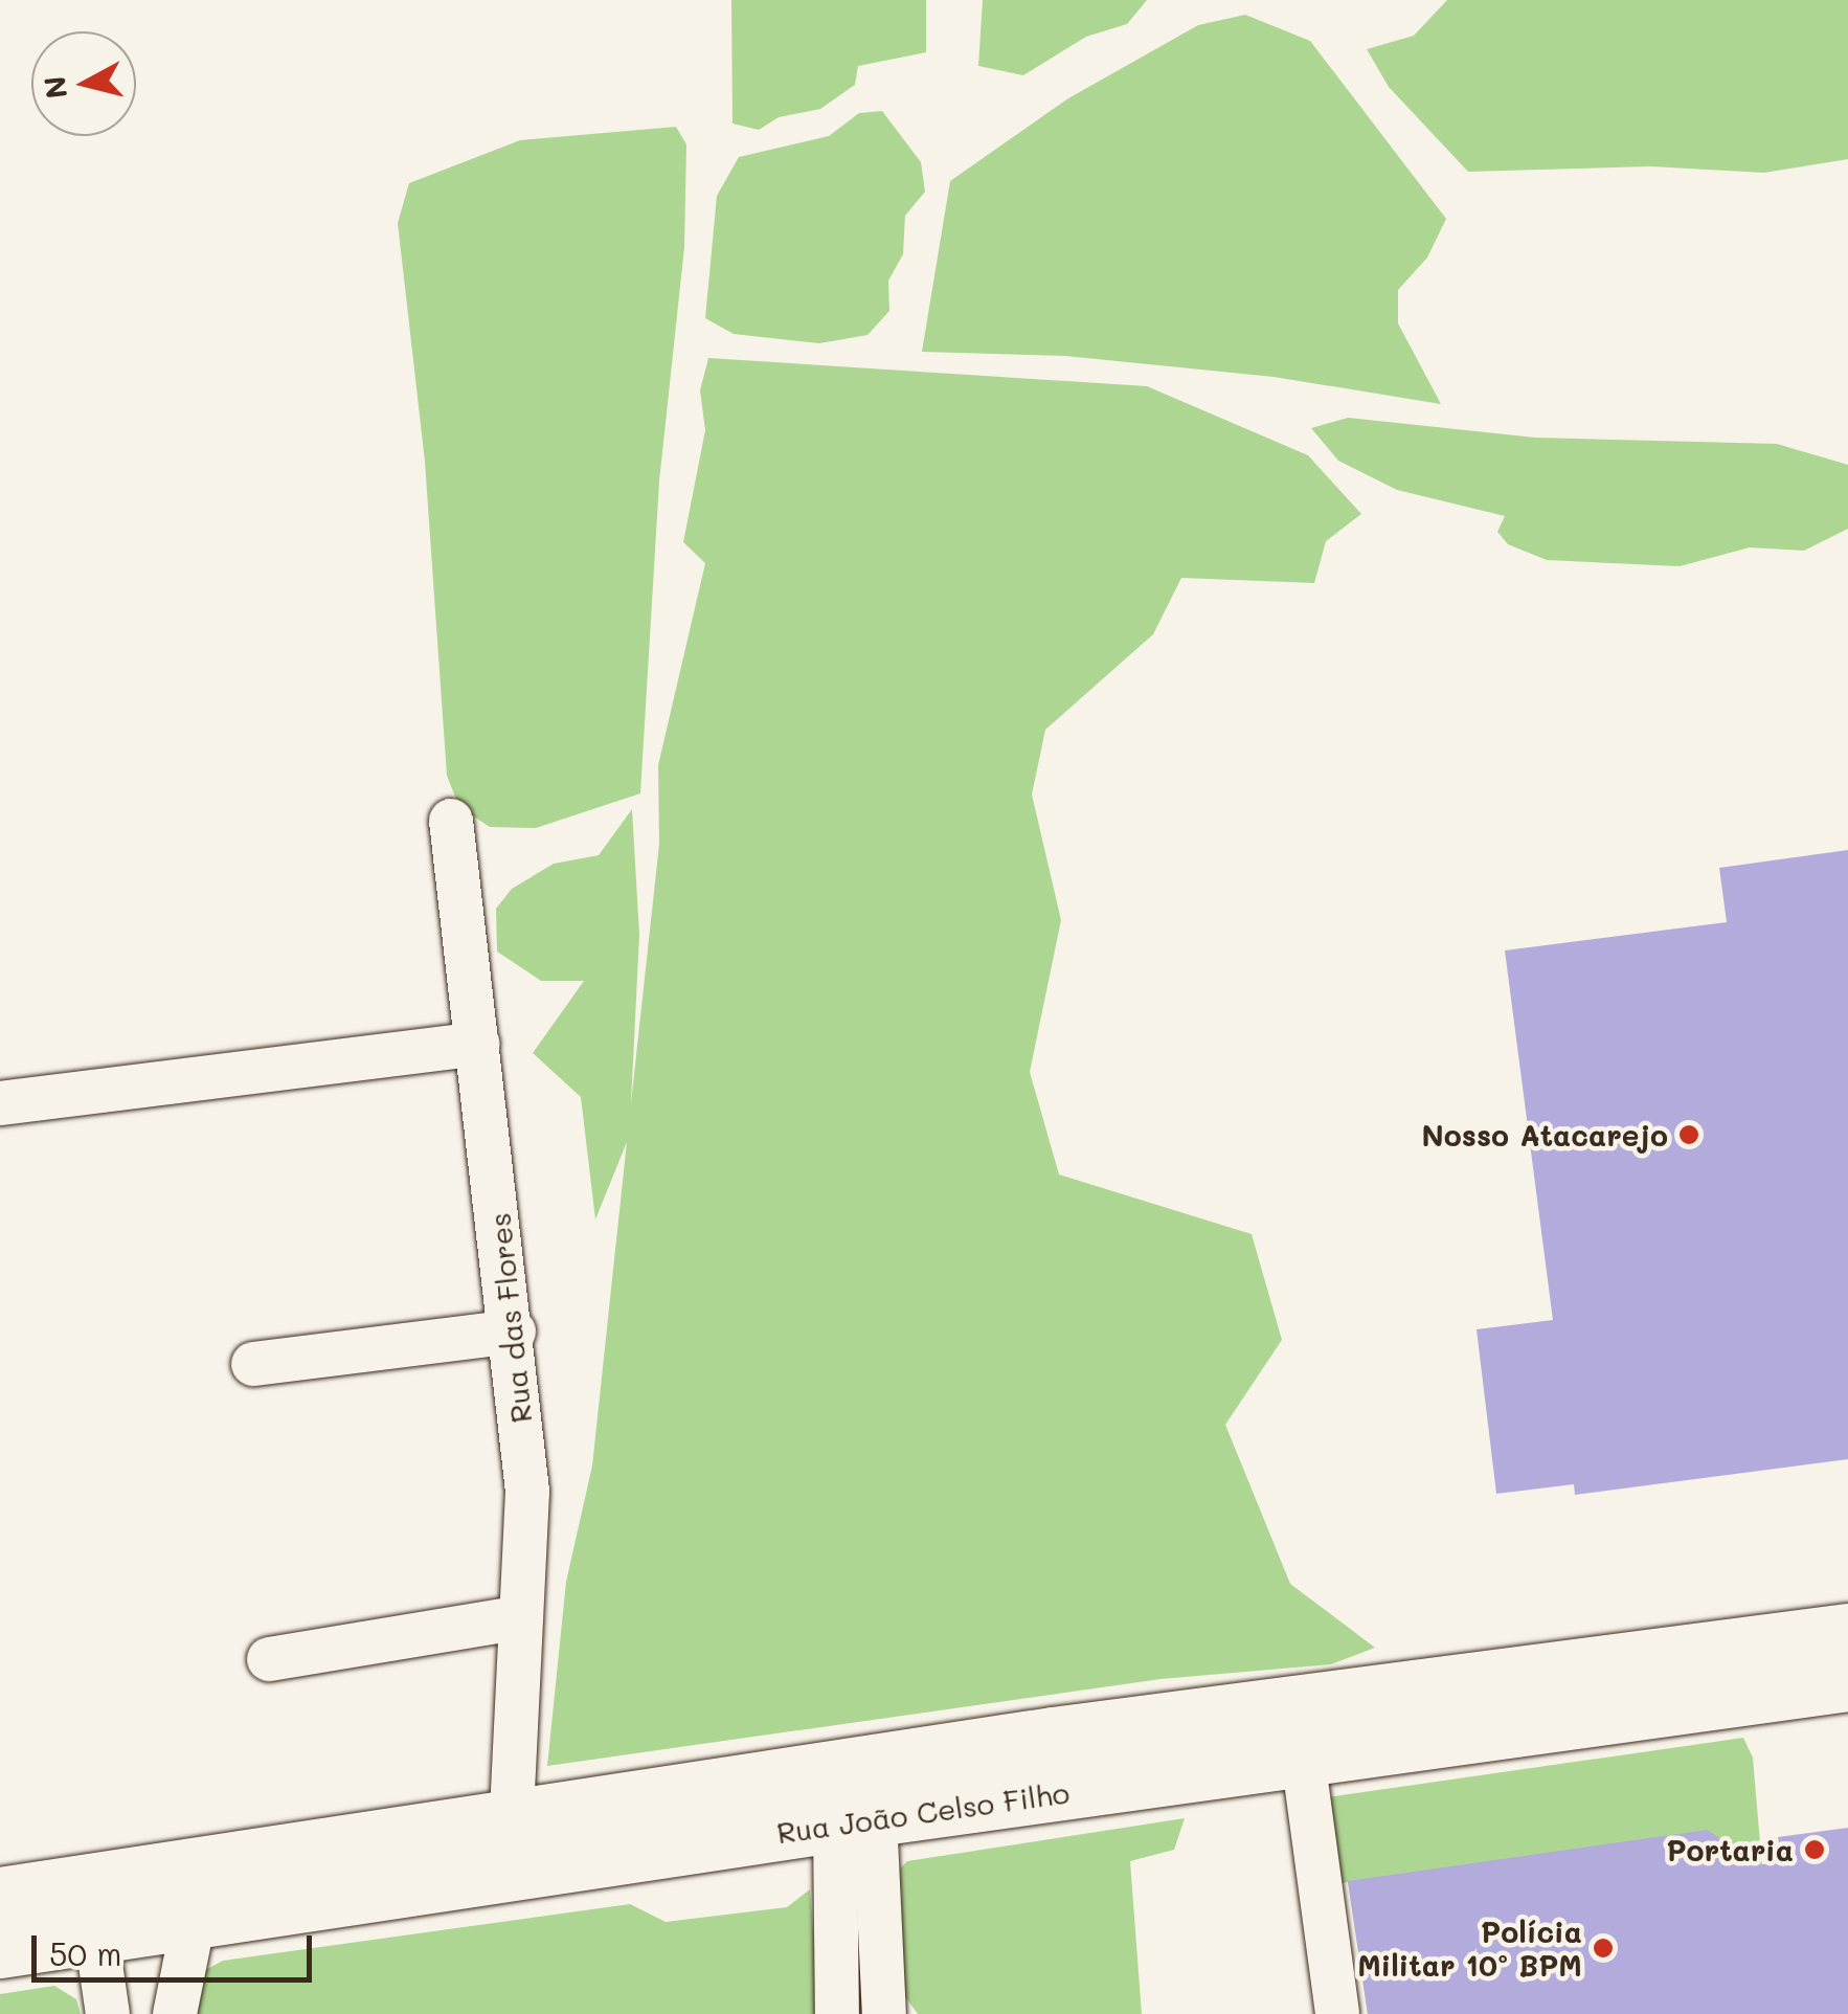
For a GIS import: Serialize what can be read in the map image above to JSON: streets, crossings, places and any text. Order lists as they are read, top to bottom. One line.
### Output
{"streets":{"main road":["Rua João Celso Filho"],"street":["Rua das Flores"]},"crossings":[["Rua das Flores","Rua João Celso Filho"]],"places":["Nosso Atacarejo","Portaria","Polícia Militar 10º BPM"],"scale_bar":"50 m","north":"left"}
